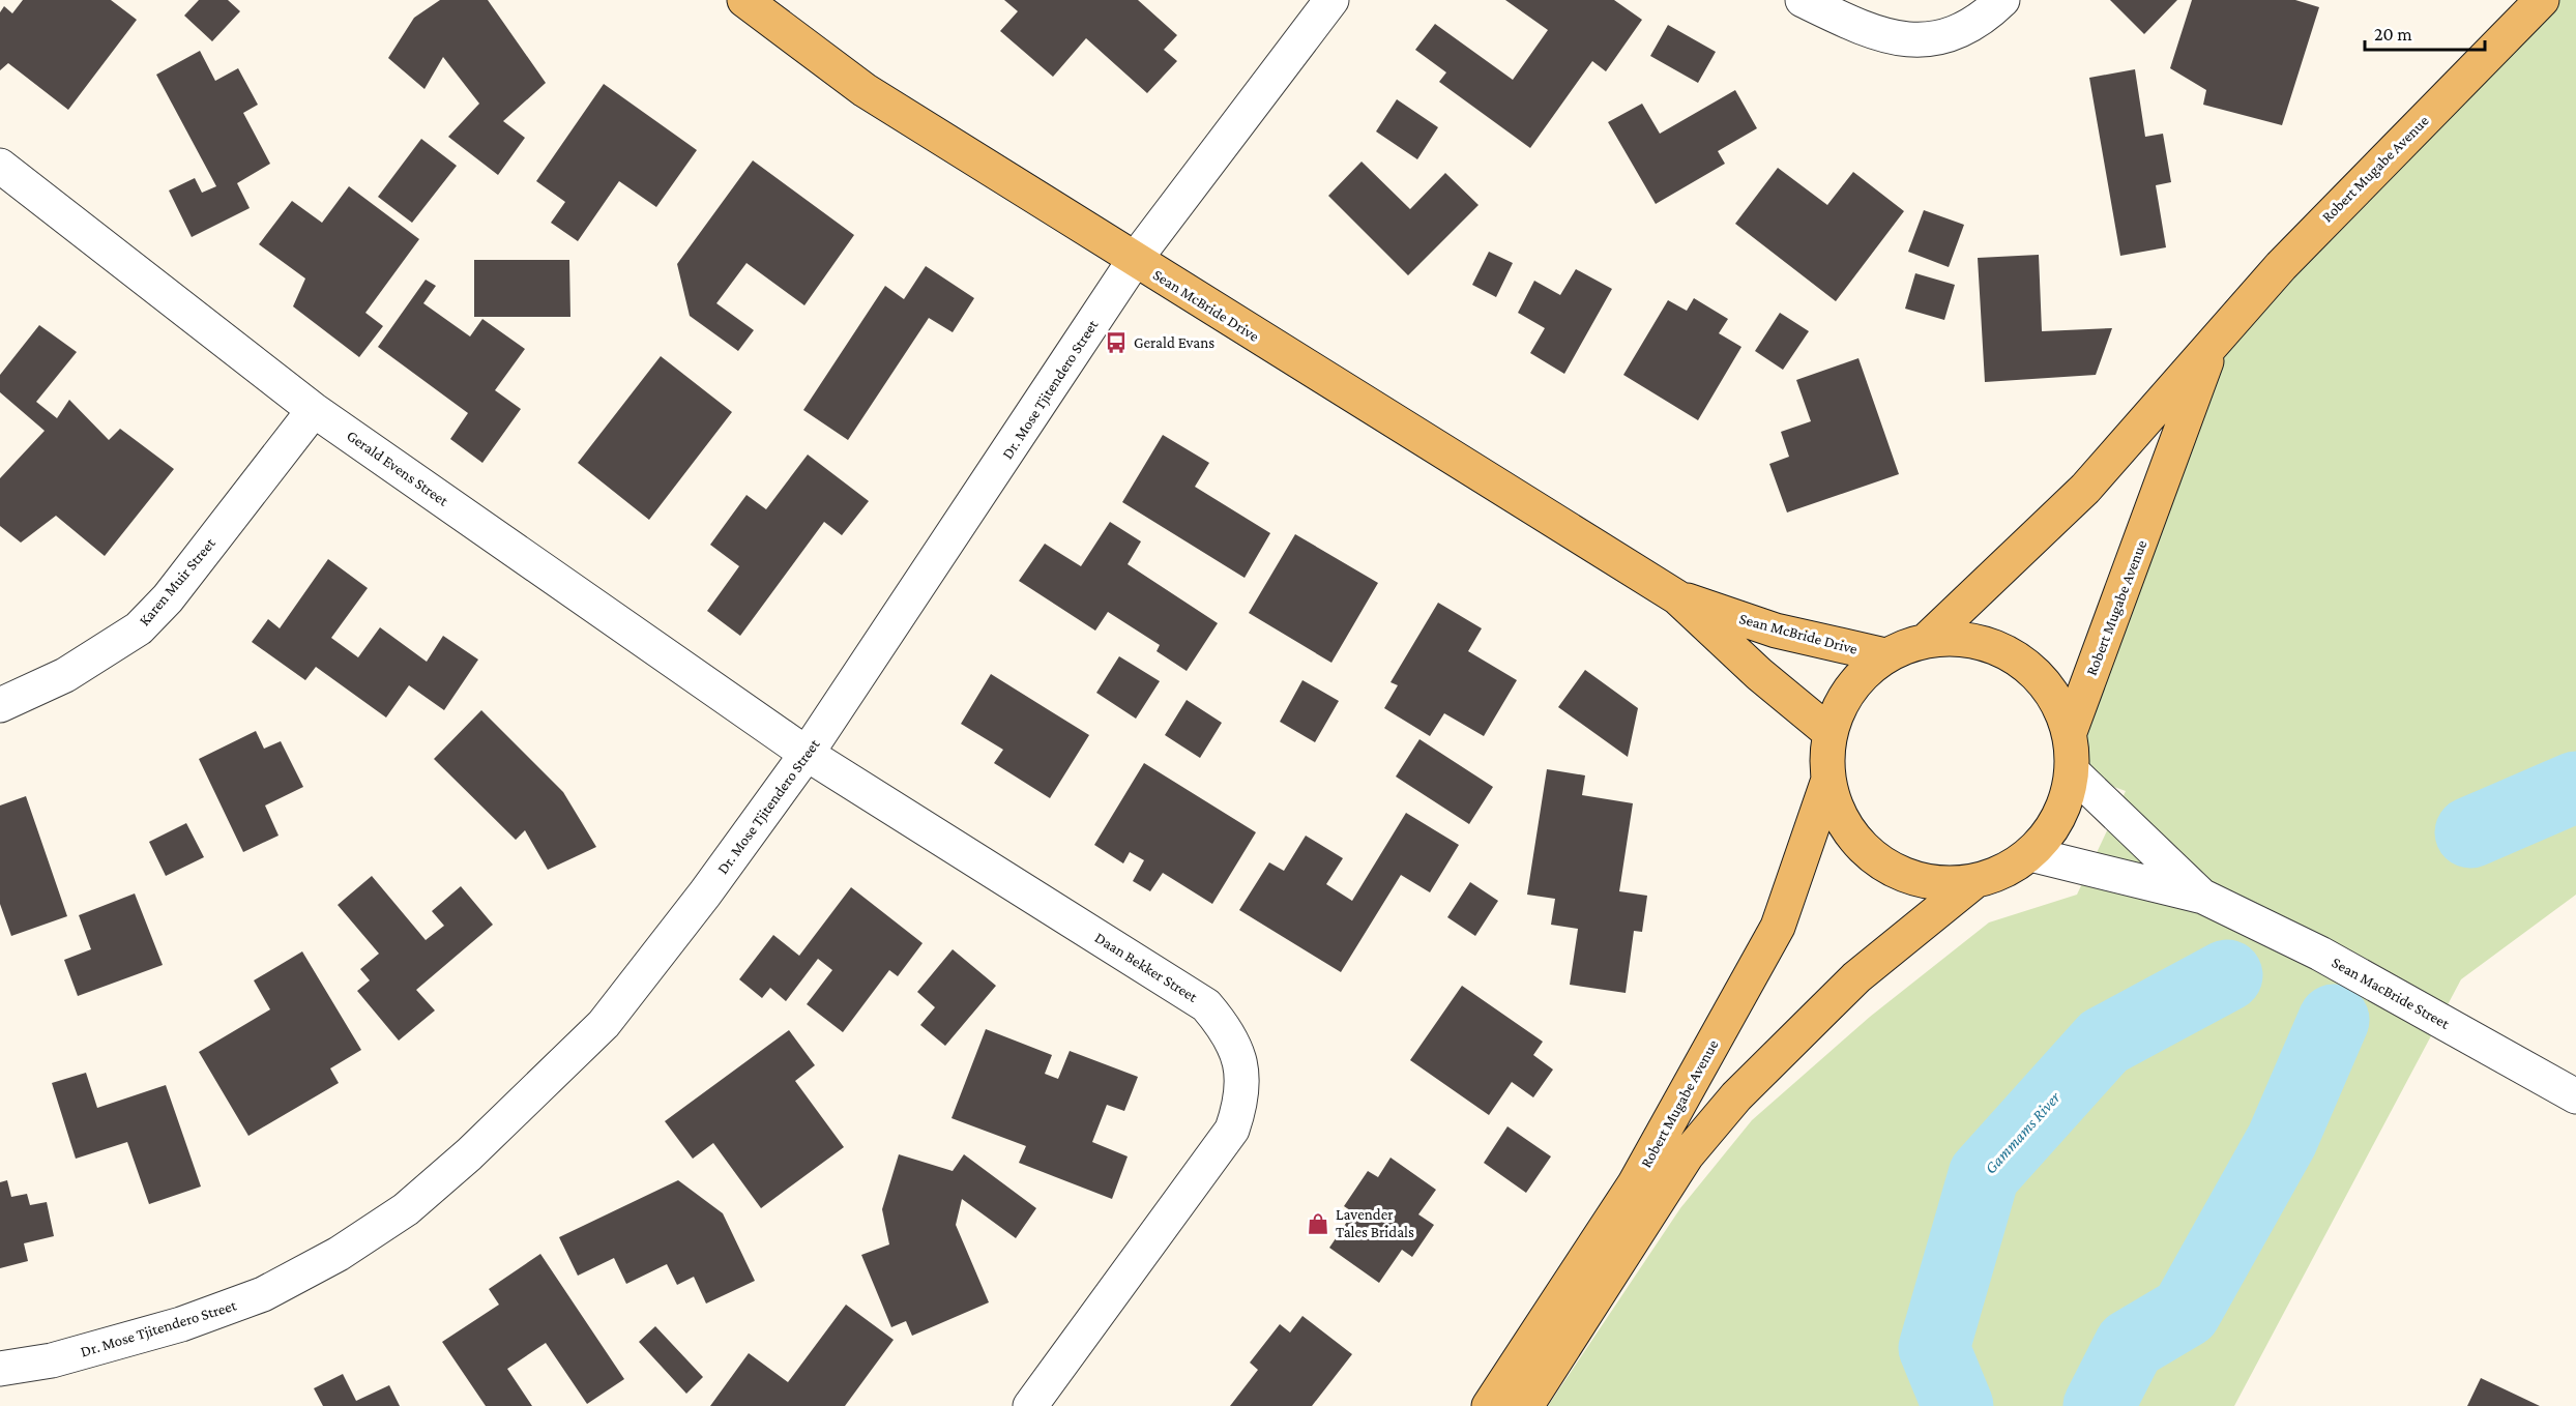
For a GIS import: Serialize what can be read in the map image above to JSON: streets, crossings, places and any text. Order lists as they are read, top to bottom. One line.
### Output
{"streets":{"main road":["Robert Mugabe Avenue","Sean McBride Drive"],"street":["Dr. Mose Tjitendero Street","Gerald Evens Street","Karen Muir Street","Daan Bekker Street","Sean MacBride Street"]},"crossings":[["Sean McBride Drive","Dr. Mose Tjitendero Street"],["Dr. Mose Tjitendero Street","Gerald Evens Street"],["Dr. Mose Tjitendero Street","Daan Bekker Street"],["Gerald Evens Street","Karen Muir Street"],["Gerald Evens Street","Daan Bekker Street"]],"water":["Gammams River"],"places":{"bus stop":["Gerald Evans"],"shop":["Lavender Tales Bridals"]},"scale_bar":"20 m"}
